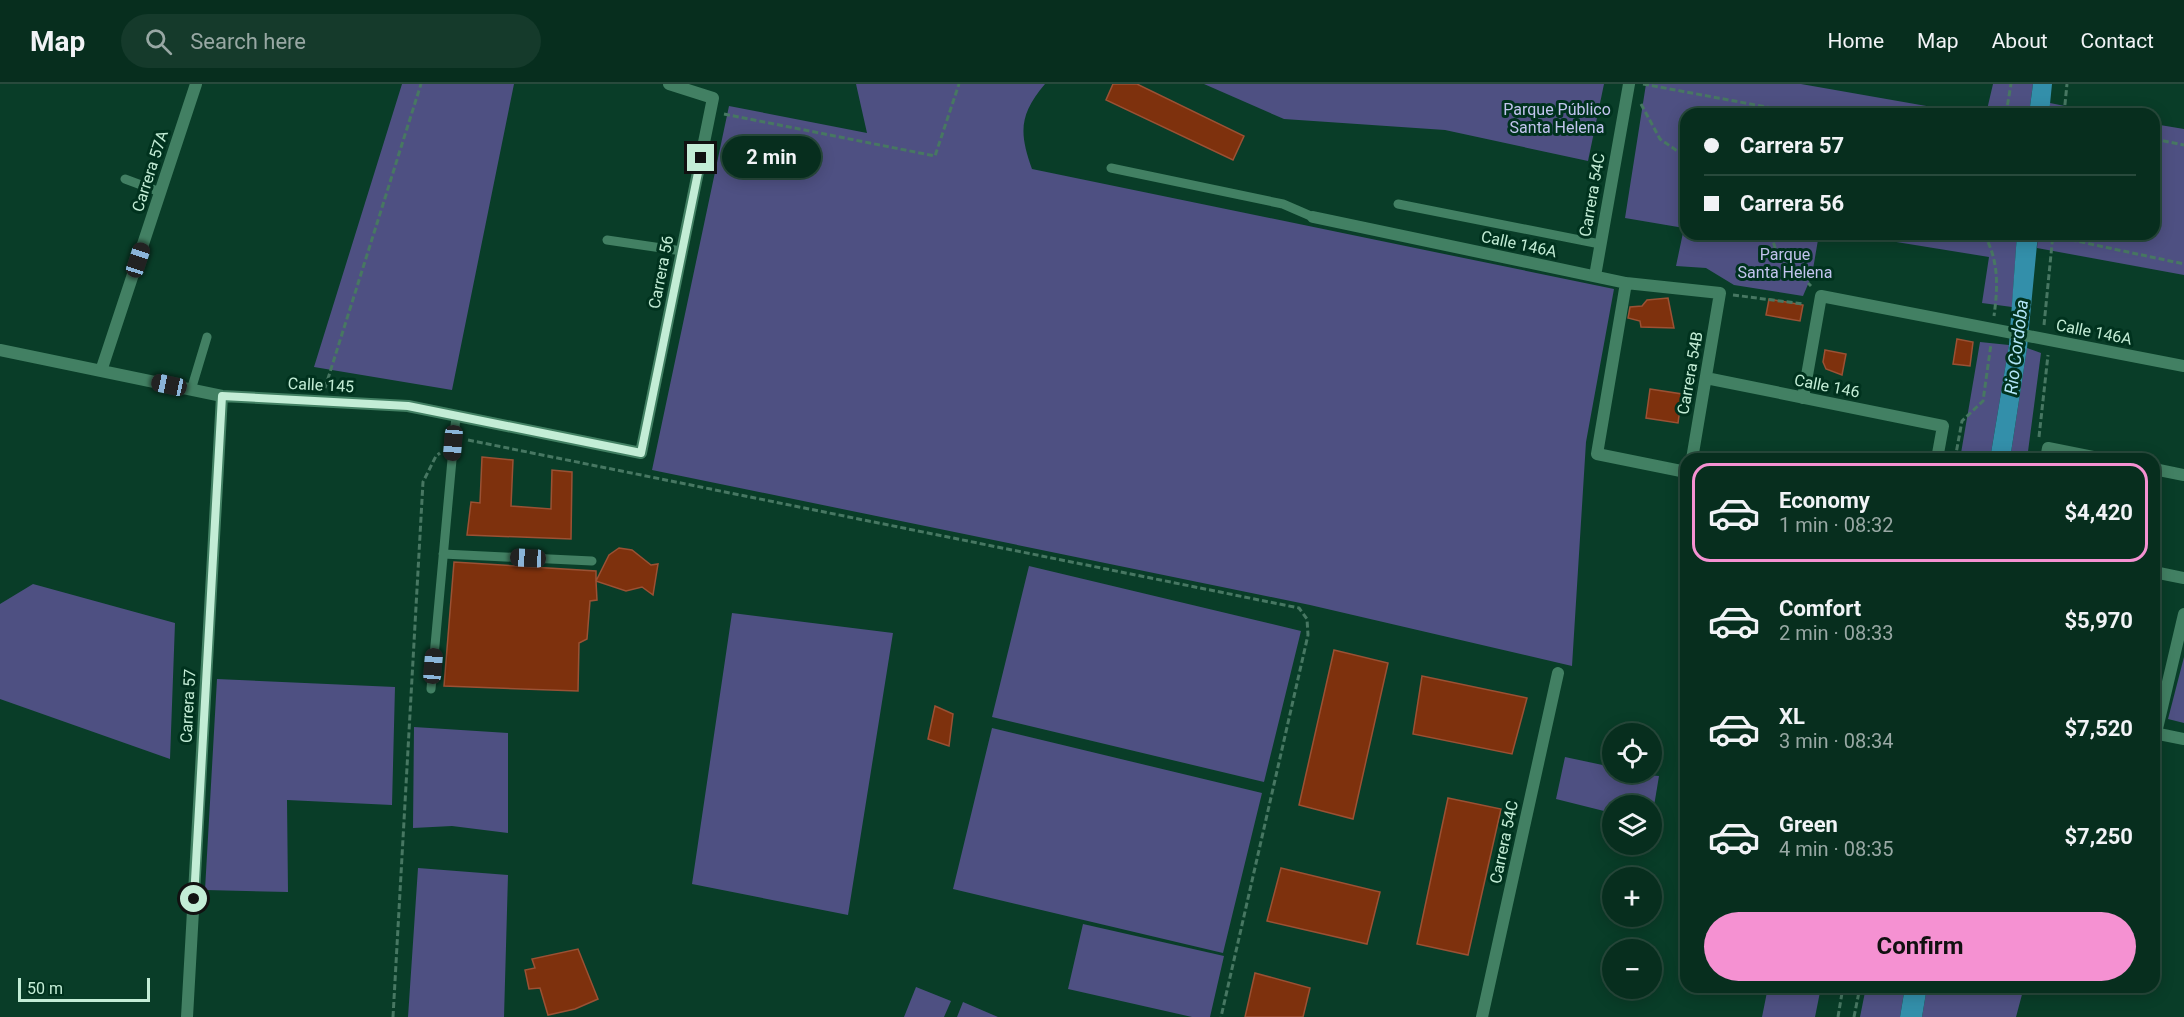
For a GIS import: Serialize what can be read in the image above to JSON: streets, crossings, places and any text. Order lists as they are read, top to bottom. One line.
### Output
{"streets":{"street":["Carrera 57A","Carrera 54C","Calle 146A","Carrera 56","Carrera 54B","Calle 145","Calle 146","Carrera 57"]},"crossings":[["Carrera 57A","Calle 145"],["Carrera 54C","Calle 146A"],["Calle 146A","Carrera 54B"],["Carrera 56","Calle 145"],["Carrera 54B","Calle 146"],["Calle 145","Carrera 57"]],"water":["Rio Cordoba"],"parks":["Parque Público Santa Helena","Parque Santa Helena"],"scale_bar":"50 m","page":{"header":"Map","search":"Search here","nav":["Home","Map","About","Contact"],"banner":["Carrera 57","Carrera 56"],"bubble":"2 min","list":[{"name":"Economy","note":"1 min · 08:32","value":"$4,420"},{"name":"Comfort","note":"2 min · 08:33","value":"$5,970"},{"name":"XL","note":"3 min · 08:34","value":"$7,520"},{"name":"Green","note":"4 min · 08:35","value":"$7,250"}],"map_buttons":["+","−"],"buttons":"Confirm","scale":"50 m"}}
